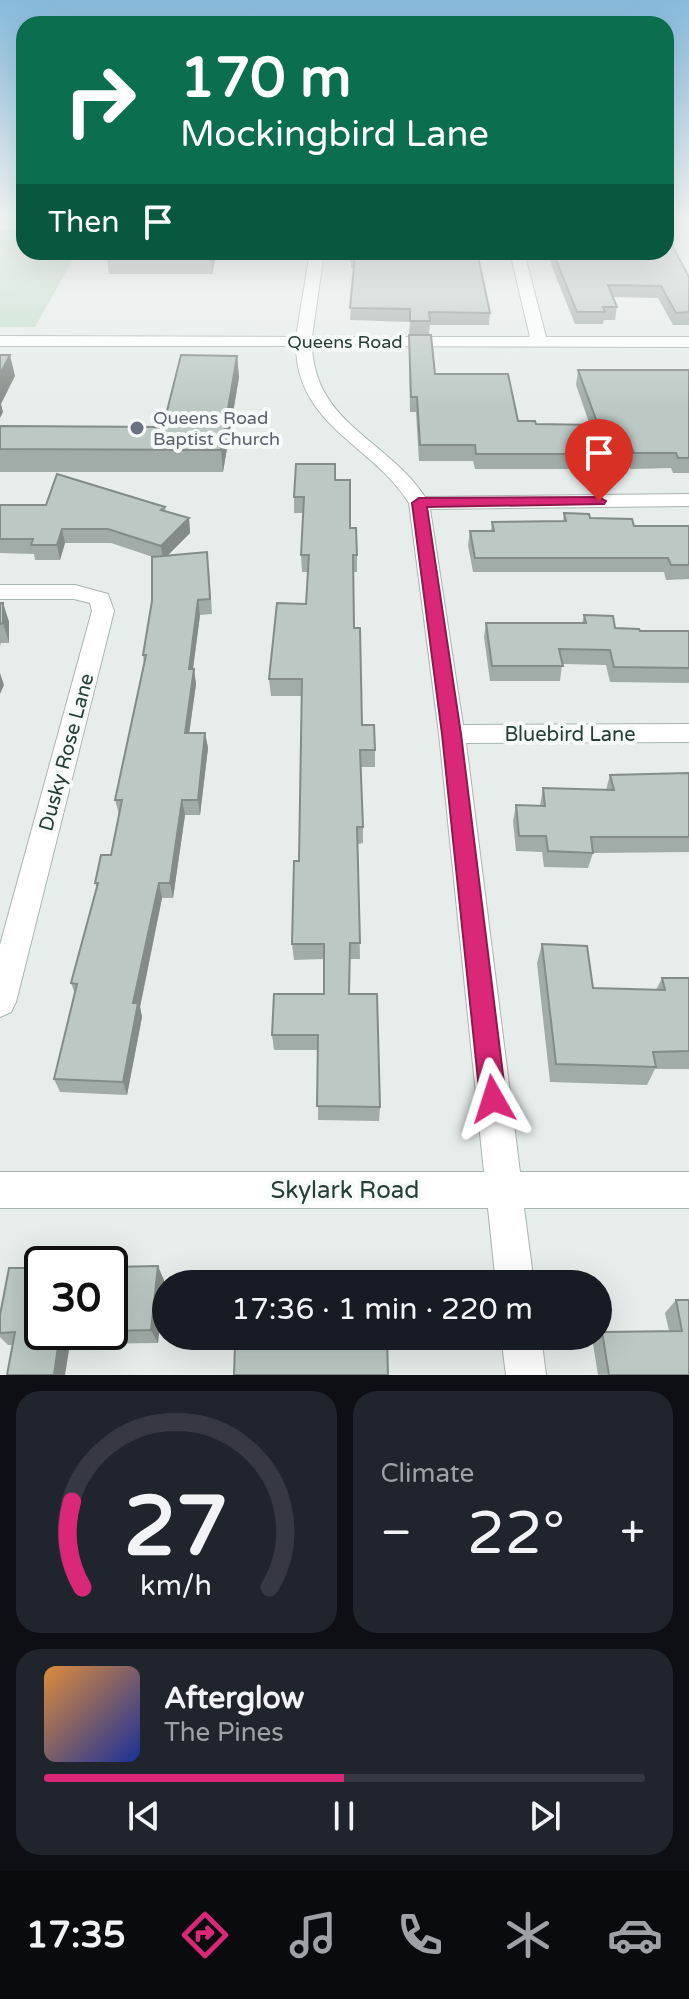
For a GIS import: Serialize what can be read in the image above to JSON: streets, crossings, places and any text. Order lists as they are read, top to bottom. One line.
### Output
{"streets":{"street":["Queens Road","Bluebird Lane","Dusky Rose Lane","Skylark Road"]},"places":["Queens Road Baptist Church"],"page":{"turn":["170 m","Mockingbird Lane"],"then":"Then","limit":"30","trip":"17:36 · 1 min · 220 m","tile":"Climate","heat":["−","22°","+"],"song":["Afterglow","The Pines"],"tabs":"17:35","gauge":["27","km/h"]}}
